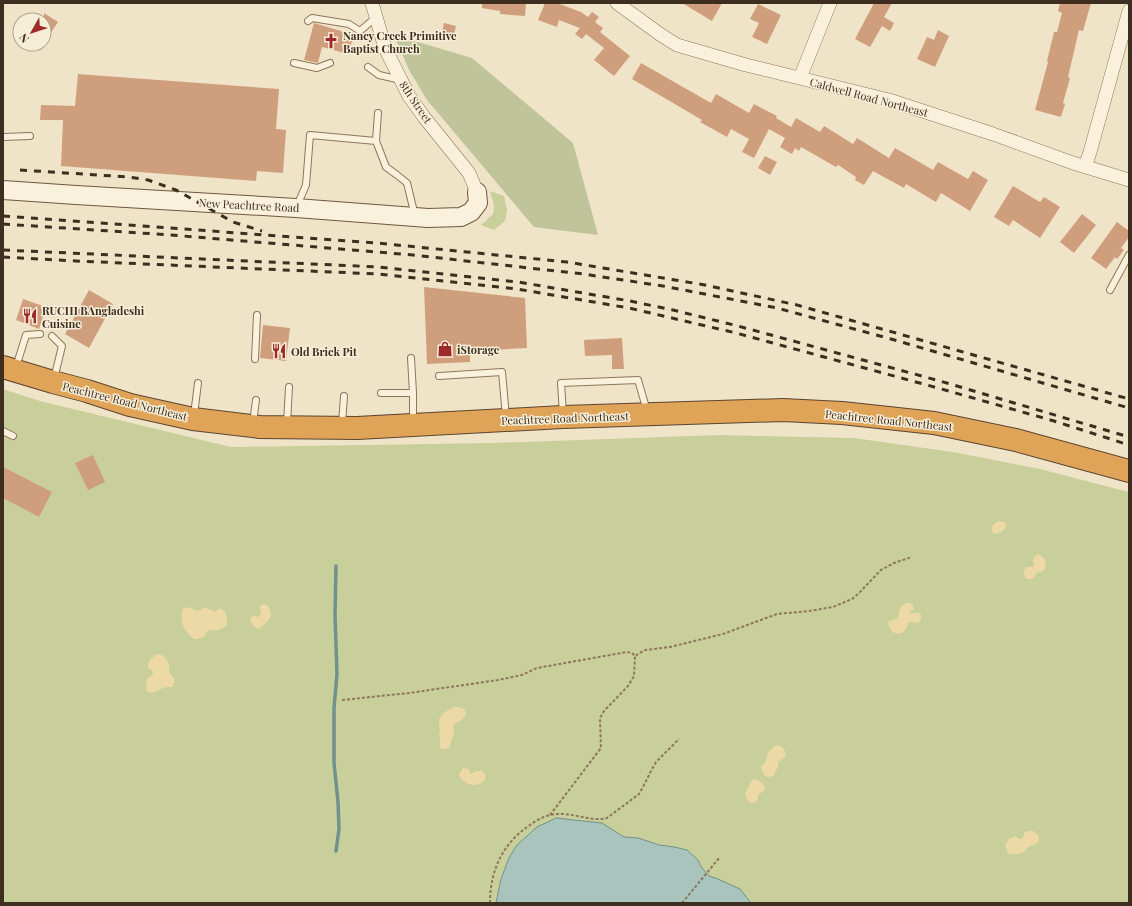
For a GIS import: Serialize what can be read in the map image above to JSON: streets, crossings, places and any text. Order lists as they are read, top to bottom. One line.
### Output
{"streets":{"highway":["Peachtree Road Northeast"],"street":["Caldwell Road Northeast","8th Street","New Peachtree Road"]},"crossings":[["8th Street","New Peachtree Road"]],"places":{"church":["Nancy Creek Primitive Baptist Church"],"restaurant":["RUCHI BAngladeshi Cuisine","Old Brick Pit"],"shop":["iStorage"]},"north":"bottom left"}
